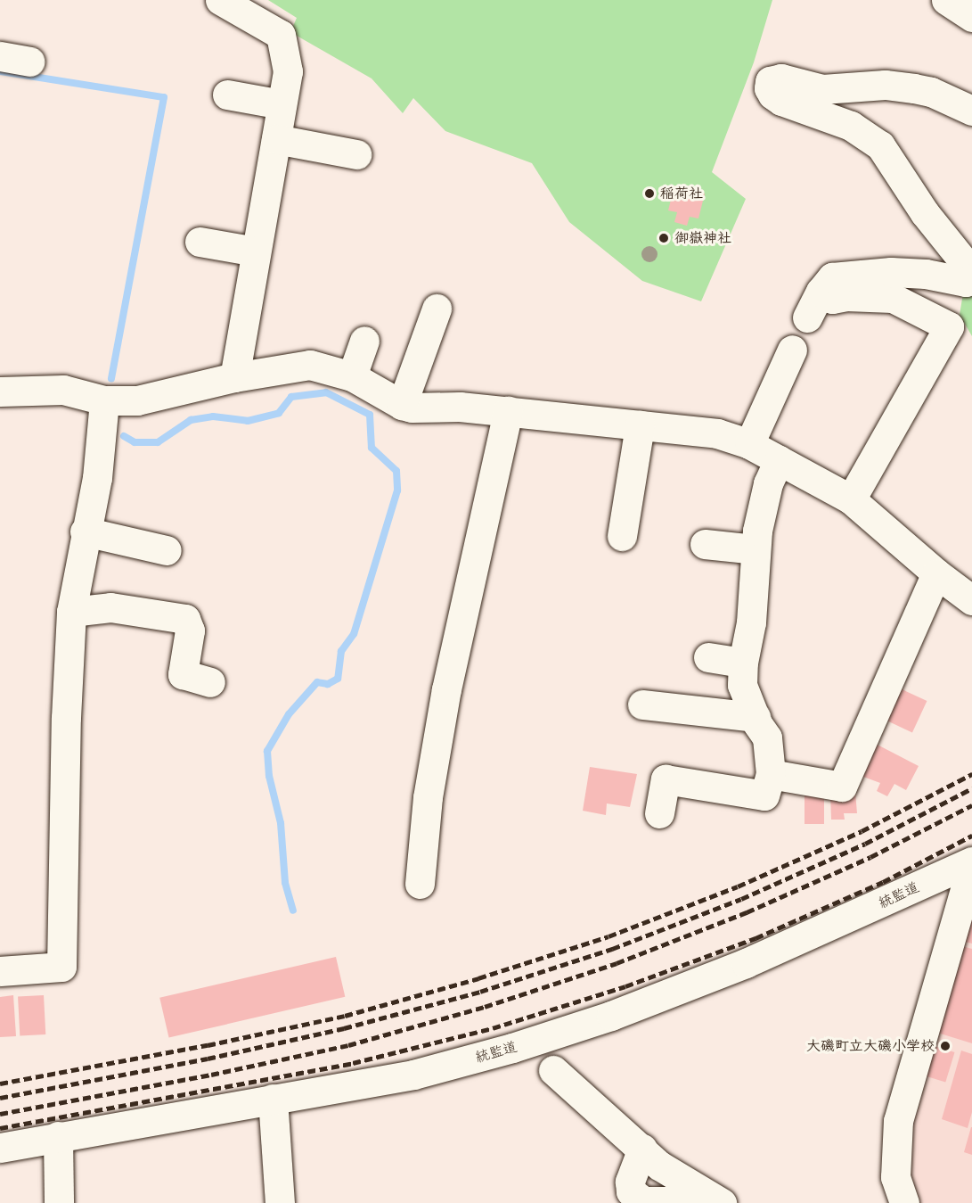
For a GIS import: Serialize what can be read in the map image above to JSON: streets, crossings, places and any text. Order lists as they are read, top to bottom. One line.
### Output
{"streets":{"street":["統監道"]},"places":["稲荷社","御嶽神社","大磯町立大磯小学校"]}
